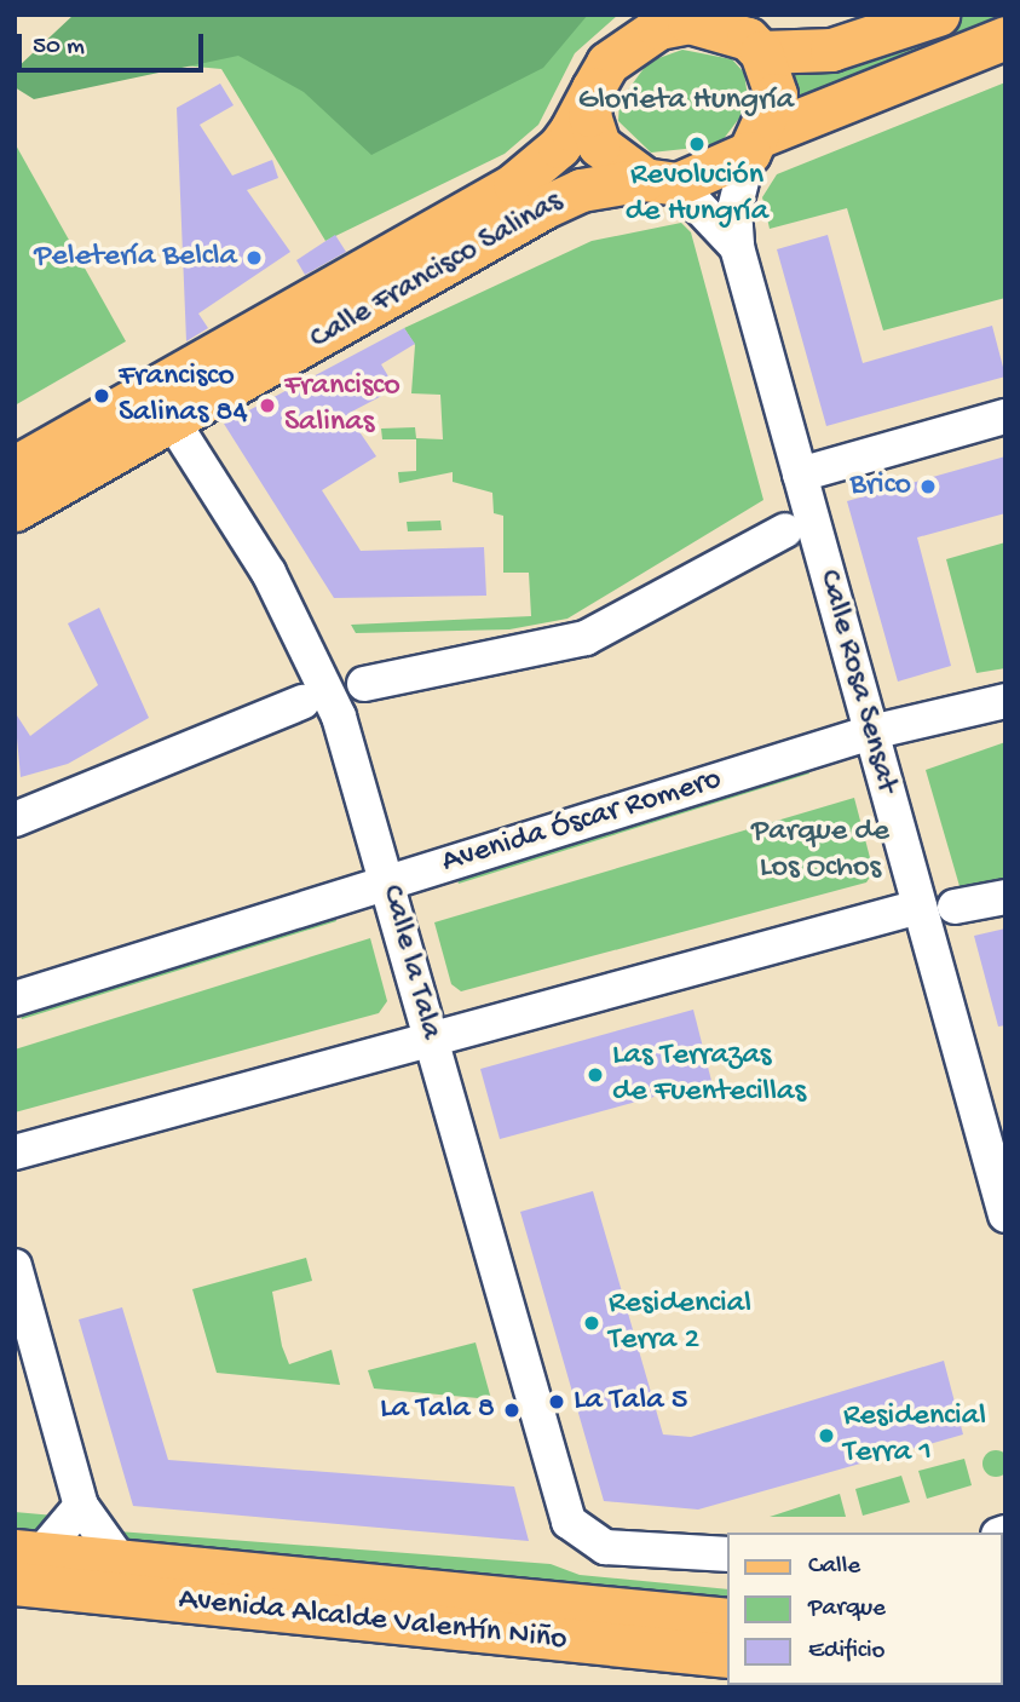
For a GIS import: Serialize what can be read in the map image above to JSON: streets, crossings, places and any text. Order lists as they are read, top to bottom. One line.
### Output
{"streets":{"main road":["Calle Francisco Salinas","Avenida Alcalde Valentín Niño"],"street":["Calle Rosa Sensat","Avenida Óscar Romero","Calle la Tala"]},"crossings":[["Calle Francisco Salinas","Calle Rosa Sensat"],["Calle Francisco Salinas","Calle la Tala"],["Calle Rosa Sensat","Avenida Óscar Romero"],["Avenida Óscar Romero","Calle la Tala"]],"parks":["Glorieta Hungría","Parque de Los Ochos"],"places":["Revolución de Hungría","Peletería Belcla","Francisco Salinas 84","Francisco Salinas","Brico","Las Terrazas de Fuentecillas","Residencial Terra 2","La Tala 5","La Tala 8","Residencial Terra 1"],"legend":["Calle","Parque","Edificio"],"scale_bar":"50 m"}
